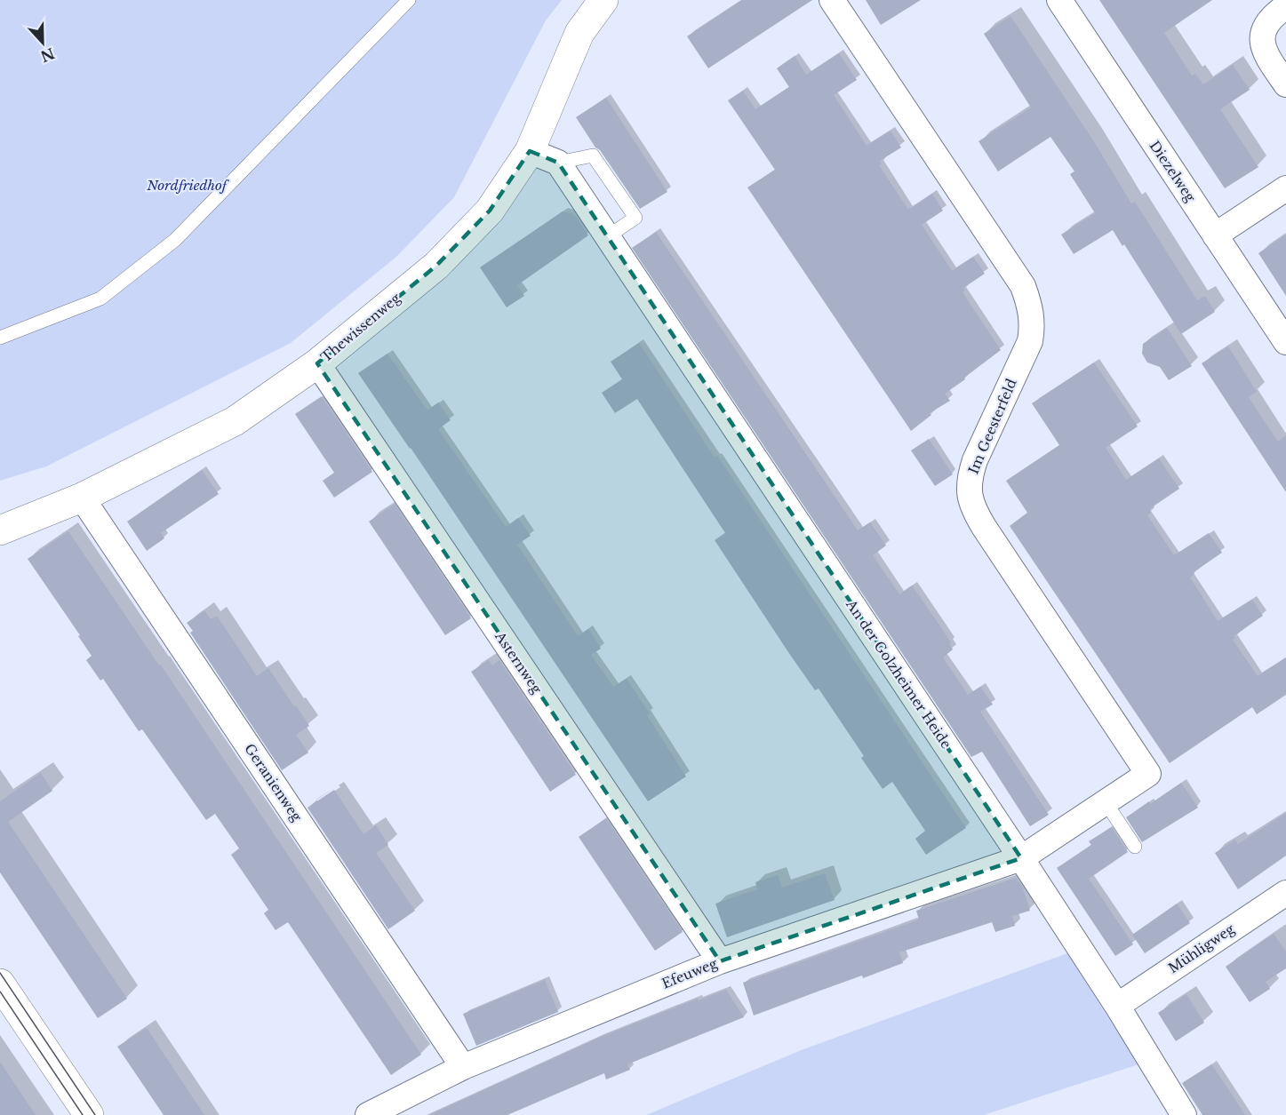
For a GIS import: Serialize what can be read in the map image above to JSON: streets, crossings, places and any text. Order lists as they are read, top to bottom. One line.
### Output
{"streets":{"street":["Diezelweg","Thewissenweg","Im Geesterfeld","Asternweg","An der Golzheimer Heide","Geranienweg","Mühligweg","Efeuweg"]},"crossings":[["Thewissenweg","Asternweg"],["Thewissenweg","Geranienweg"],["Im Geesterfeld","An der Golzheimer Heide"],["Im Geesterfeld","Efeuweg"],["Asternweg","Efeuweg"],["An der Golzheimer Heide","Mühligweg"],["An der Golzheimer Heide","Efeuweg"],["Geranienweg","Efeuweg"]],"parks":["Nordfriedhof"],"north":"bottom"}
